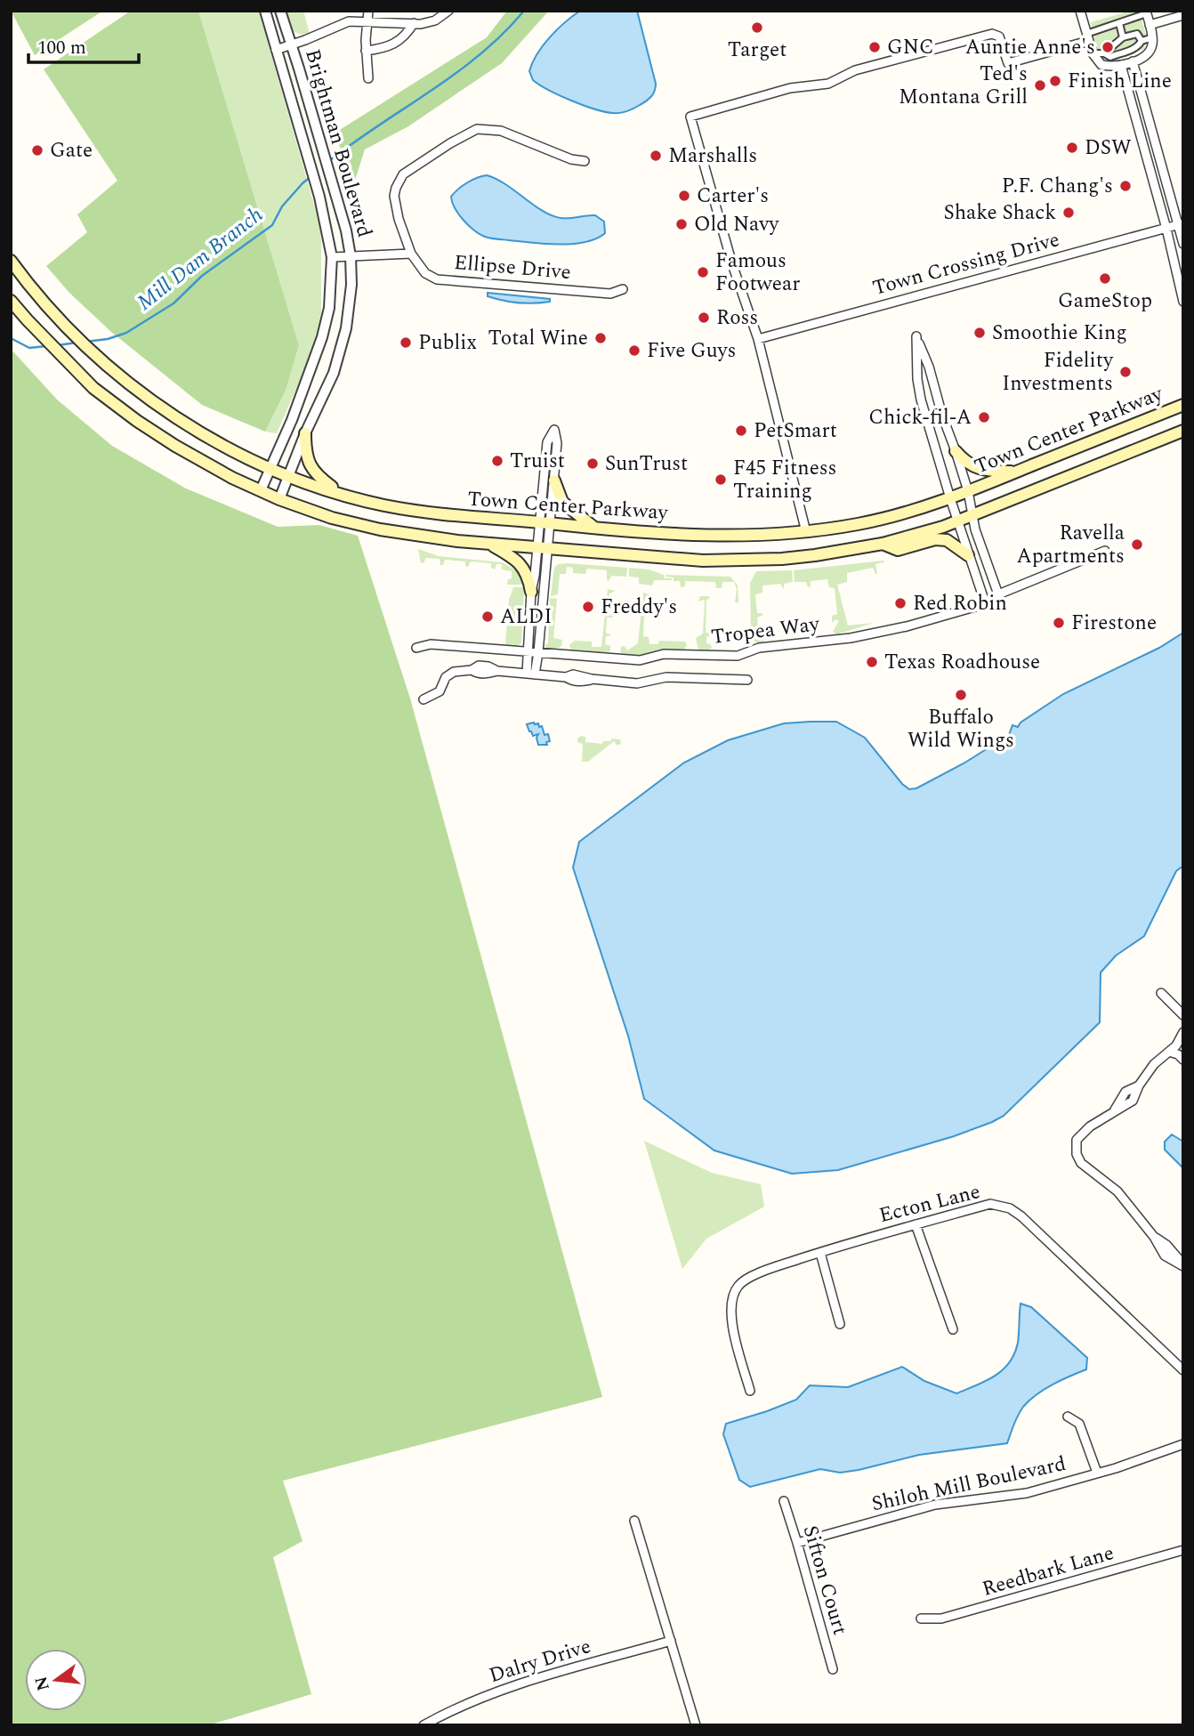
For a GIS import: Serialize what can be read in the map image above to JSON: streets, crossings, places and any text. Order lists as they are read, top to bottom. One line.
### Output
{"streets":{"main road":["Town Center Parkway"],"street":["Brightman Boulevard","Town Crossing Drive","Ellipse Drive","Tropea Way","Ecton Lane","Shiloh Mill Boulevard","Reedbark Lane","Sifton Court","Dalry Drive"]},"crossings":[["Brightman Boulevard","Town Center Parkway"],["Shiloh Mill Boulevard","Sifton Court"]],"water":["Mill Dam Branch"],"places":["Target","GNC","Auntie Anne's","Finish Line","Ted's Montana Grill","DSW","Gate","Marshalls","P.F. Chang's","Carter's","Shake Shack","Old Navy","Famous Footwear","GameStop","Ross","Smoothie King","Total Wine","Publix","Five Guys","Fidelity Investments","Chick-fil-A","PetSmart","Truist","SunTrust","F45 Fitness Training","Ravella Apartments","Red Robin","Freddy's","ALDI","Firestone","Texas Roadhouse","Buffalo Wild Wings"],"scale_bar":"100 m","north":"left"}
